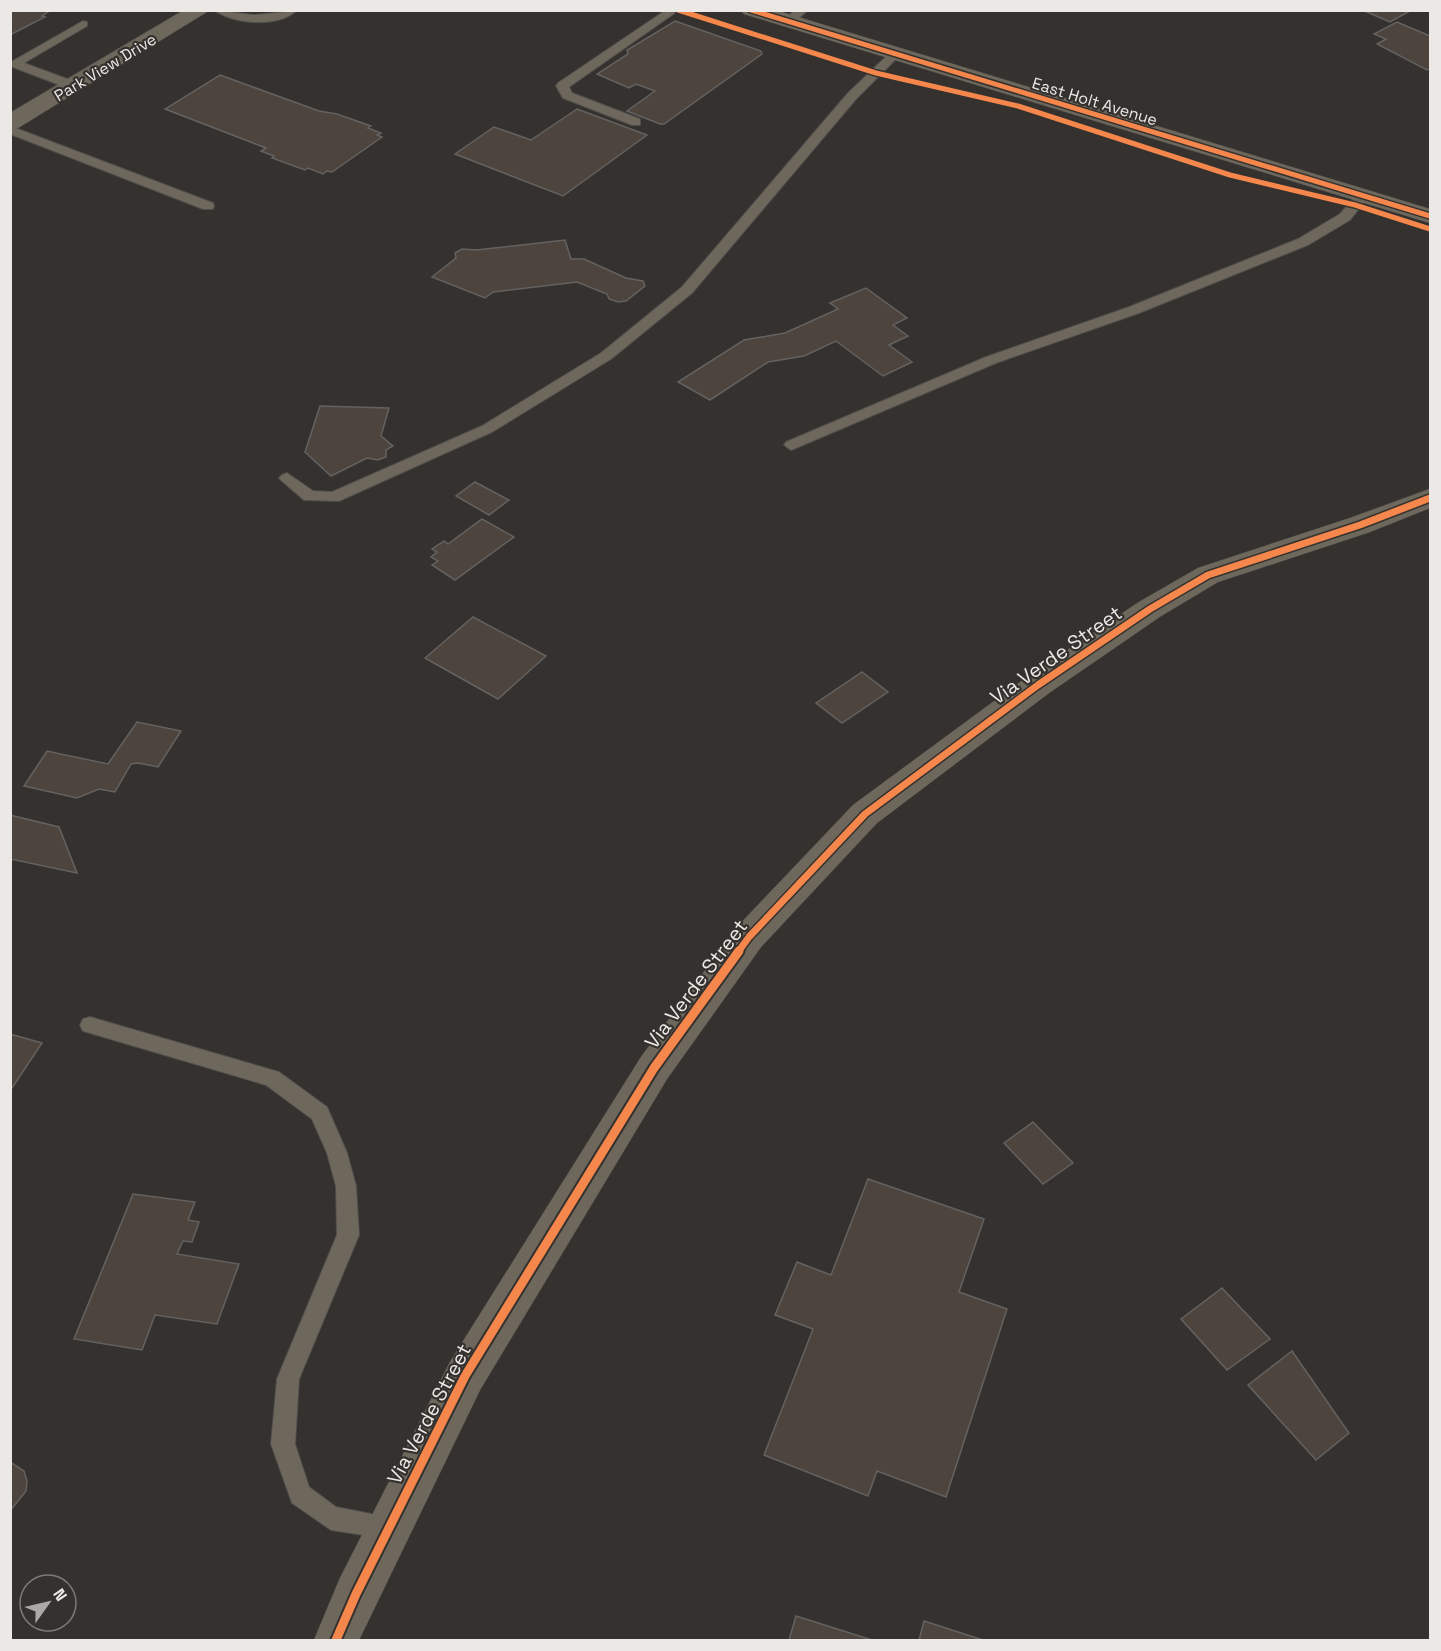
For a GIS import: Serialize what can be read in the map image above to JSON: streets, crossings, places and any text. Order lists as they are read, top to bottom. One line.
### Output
{"streets":{"street":["Park View Drive","East Holt Avenue","Via Verde Street"]},"north":"top right"}
